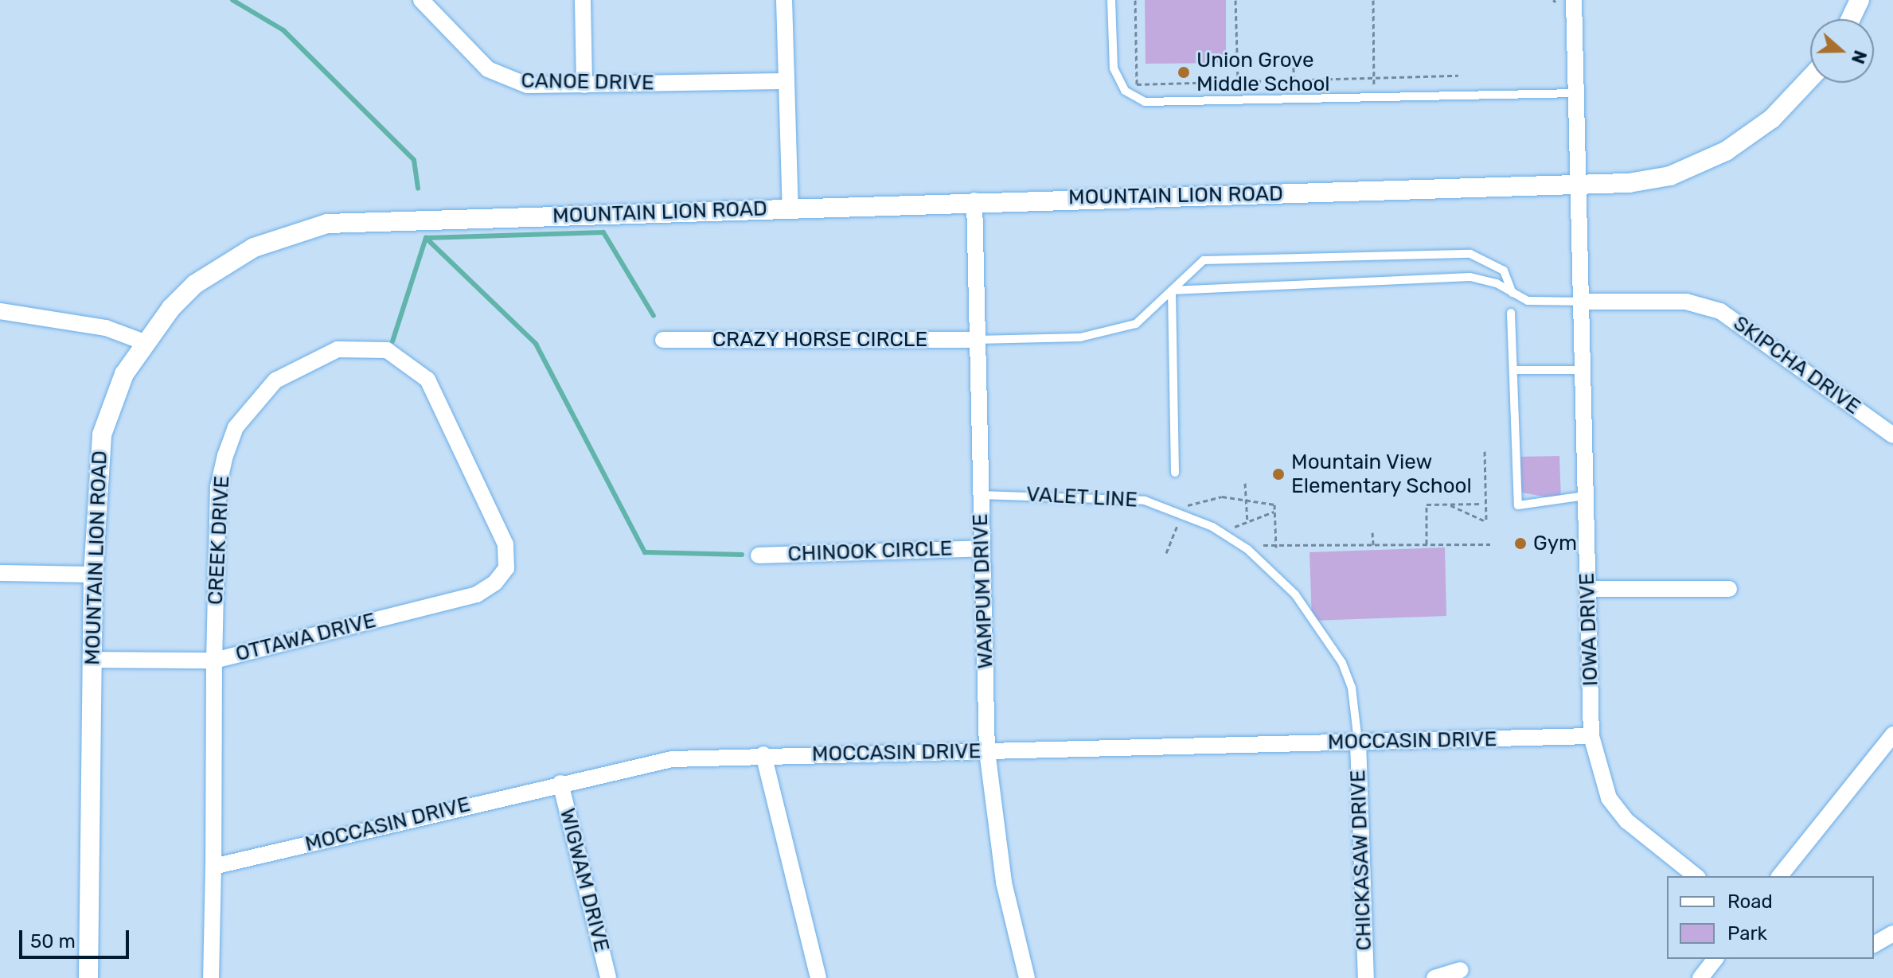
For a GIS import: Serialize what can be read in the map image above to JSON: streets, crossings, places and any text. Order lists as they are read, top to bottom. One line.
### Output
{"streets":{"street":["CANOE DRIVE","MOUNTAIN LION ROAD","CRAZY HORSE CIRCLE","SKIPCHA DRIVE","CREEK DRIVE","CHINOOK CIRCLE","WAMPUM DRIVE","IOWA DRIVE","OTTAWA DRIVE","MOCCASIN DRIVE","CHICKASAW DRIVE","WIGWAM DRIVE"],"lane":["VALET LINE"]},"crossings":[["MOUNTAIN LION ROAD","WAMPUM DRIVE"],["MOUNTAIN LION ROAD","IOWA DRIVE"],["MOUNTAIN LION ROAD","OTTAWA DRIVE"],["CRAZY HORSE CIRCLE","WAMPUM DRIVE"],["SKIPCHA DRIVE","IOWA DRIVE"],["VALET LINE","WAMPUM DRIVE"],["VALET LINE","MOCCASIN DRIVE"],["VALET LINE","CHICKASAW DRIVE"],["CREEK DRIVE","OTTAWA DRIVE"],["CREEK DRIVE","MOCCASIN DRIVE"],["CHINOOK CIRCLE","WAMPUM DRIVE"],["WAMPUM DRIVE","MOCCASIN DRIVE"],["IOWA DRIVE","MOCCASIN DRIVE"],["MOCCASIN DRIVE","CHICKASAW DRIVE"],["MOCCASIN DRIVE","WIGWAM DRIVE"]],"places":["Union Grove Middle School","Mountain View Elementary School","Gym"],"legend":["Road","Park"],"scale_bar":"50 m","north":"right"}
